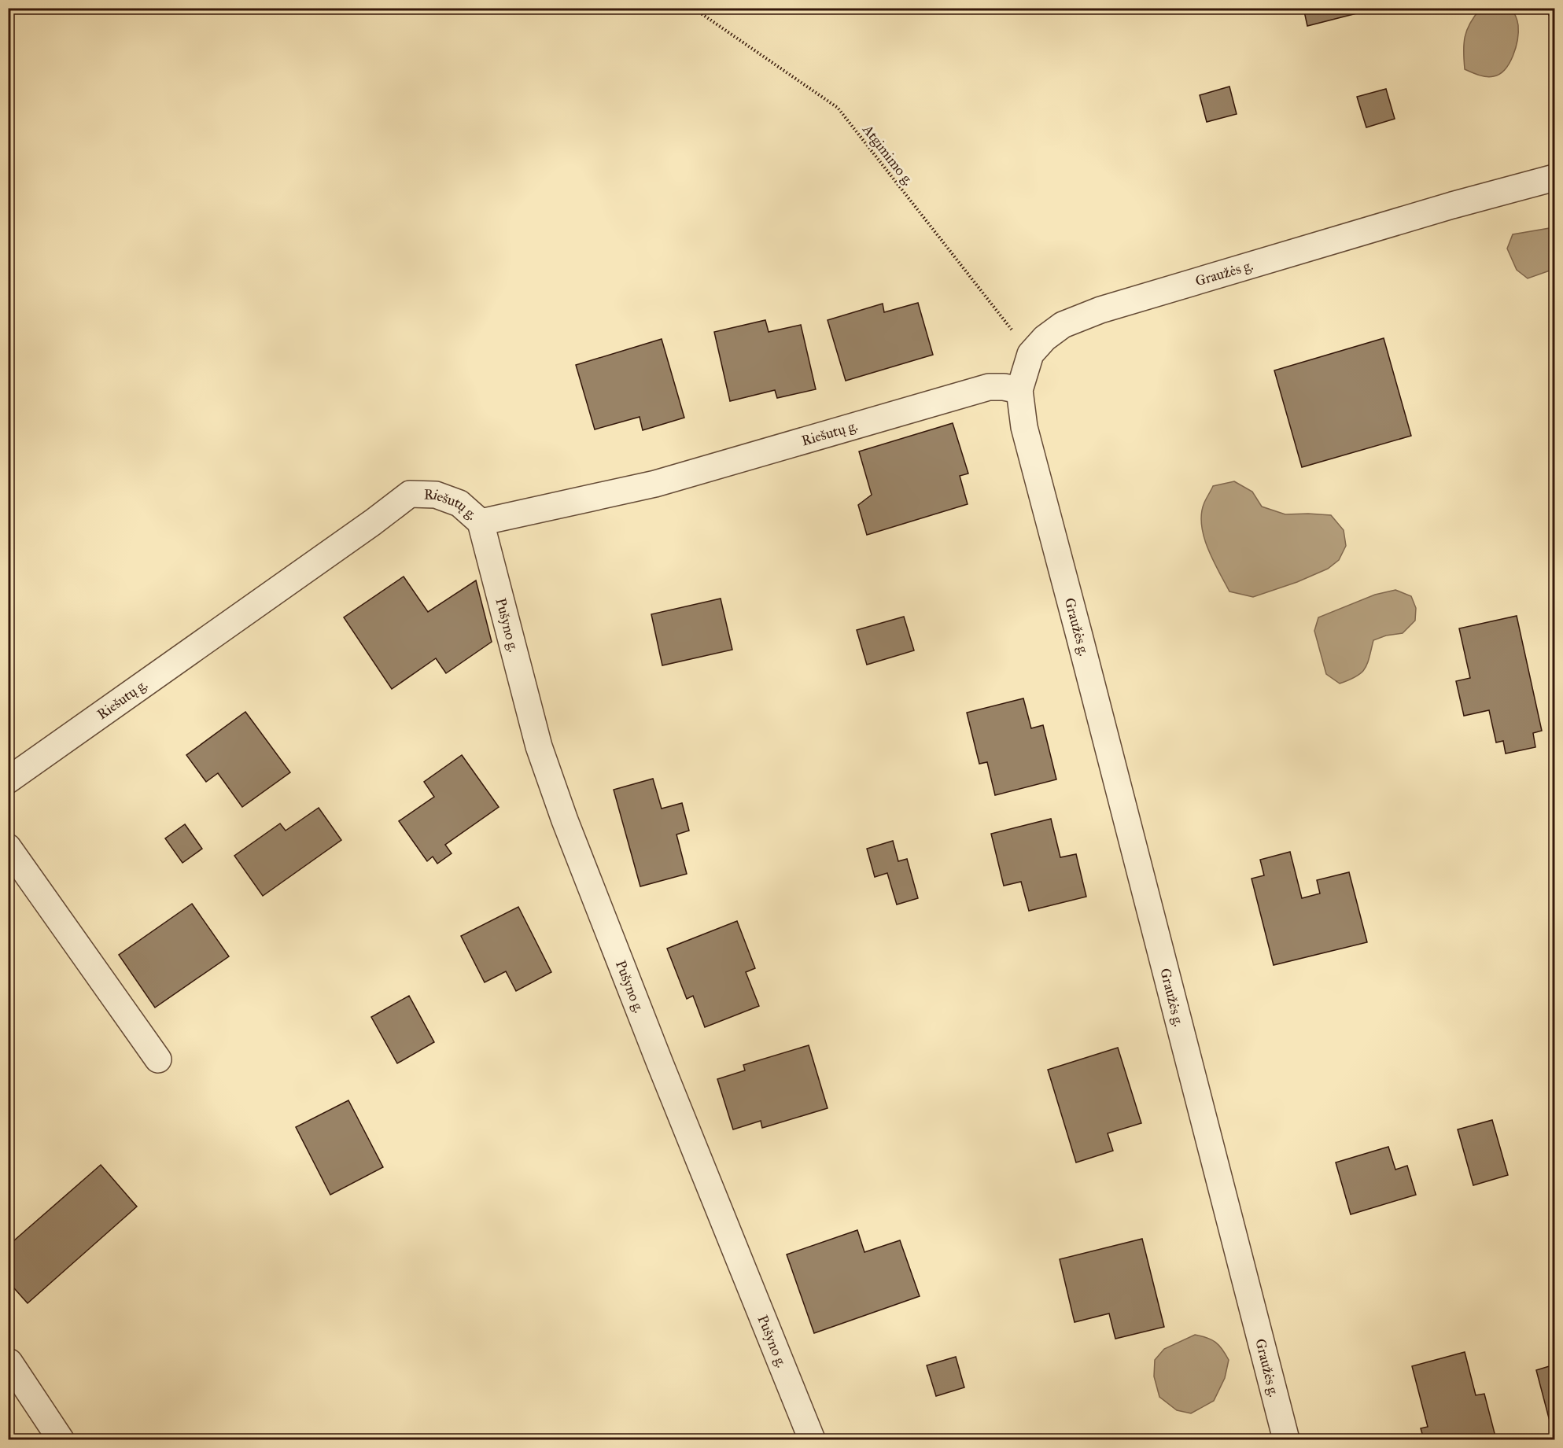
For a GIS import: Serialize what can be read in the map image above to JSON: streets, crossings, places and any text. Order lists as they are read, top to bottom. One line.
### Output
{"streets":{"street":["Graužės g.","Riešutų g.","Pušyno g."],"path":["Atgimimo g."]},"crossings":[["Atgimimo g.","Graužės g."],["Graužės g.","Riešutų g."],["Riešutų g.","Pušyno g."]]}
